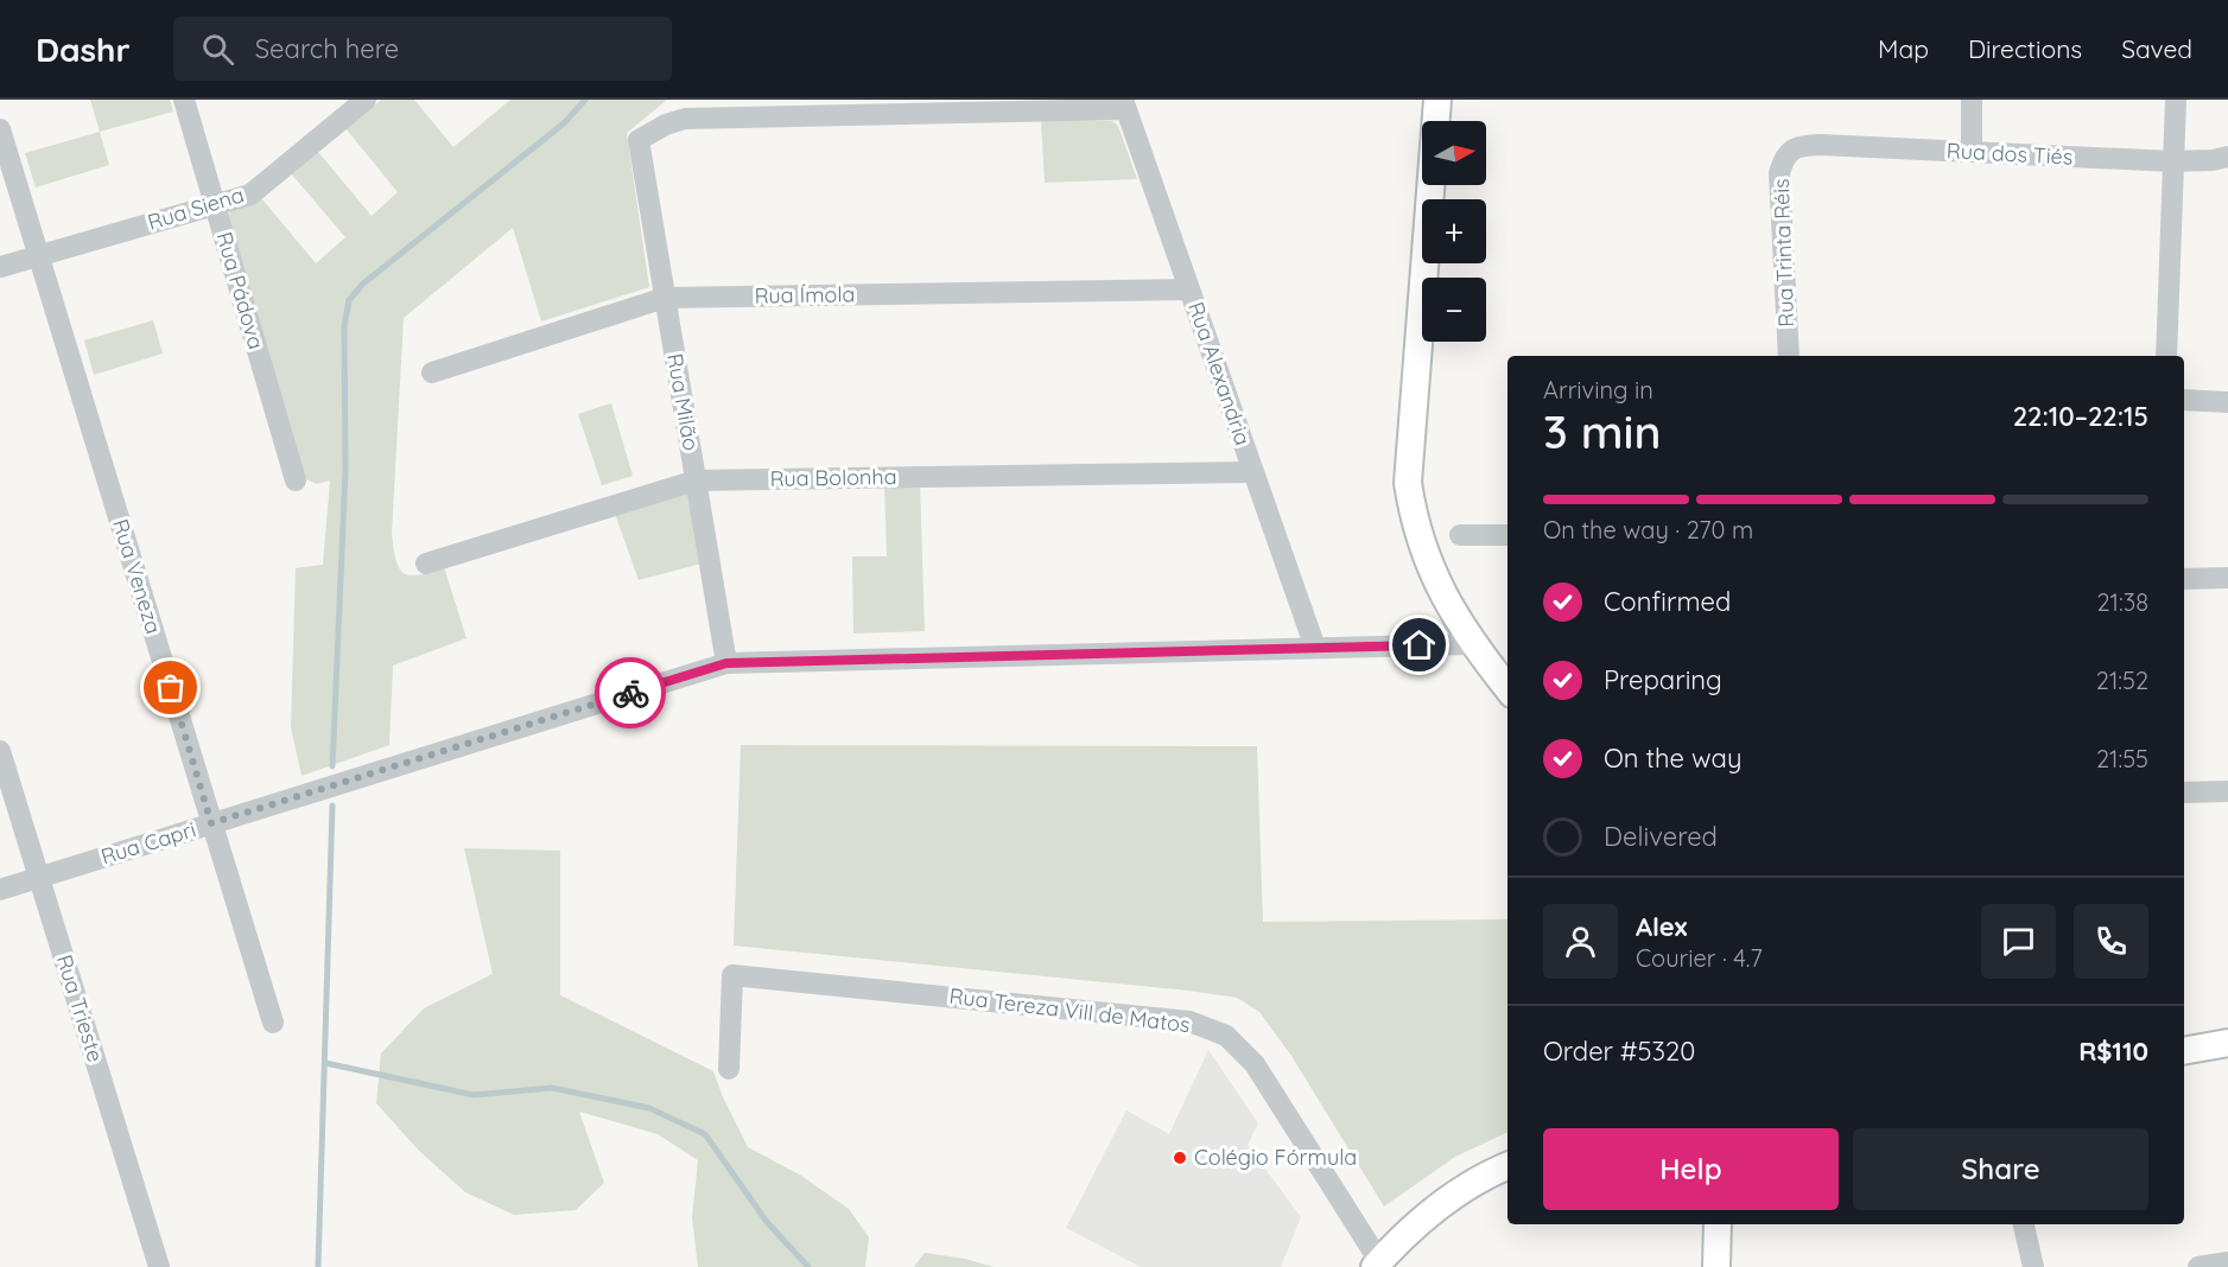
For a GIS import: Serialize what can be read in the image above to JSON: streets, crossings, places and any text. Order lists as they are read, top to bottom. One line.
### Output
{"streets":{"street":["Rua dos Tiés","Rua Siena","Rua Trinta Réis","Rua Pádova","Rua Ímola","Rua Alexandria","Rua Milão","Rua Bolonha","Rua Veneza","Rua Capri","Rua Trieste","Rua Tereza Vill de Matos"]},"crossings":[["Rua dos Tiés","Rua Trinta Réis"],["Rua Siena","Rua Pádova"],["Rua Siena","Rua Veneza"],["Rua Ímola","Rua Alexandria"],["Rua Ímola","Rua Milão"],["Rua Alexandria","Rua Bolonha"],["Rua Alexandria","Rua Capri"],["Rua Milão","Rua Bolonha"],["Rua Milão","Rua Capri"],["Rua Veneza","Rua Capri"],["Rua Capri","Rua Trieste"]],"places":["Colégio Fórmula"],"north":"right","page":{"header":"Dashr","search":"Search here","nav":["Map","Directions","Saved"],"map_buttons":["+","−"],"heading":["3 min","Arriving in","22:10–22:15"],"panel":["Alex","Courier · 4.7","Order #5320","R$110"],"bar":"On the way · 270 m","list":[["Confirmed","21:38"],["Preparing","21:52"],["On the way","21:55"],"Delivered"],"buttons":["Help","Share"]}}
